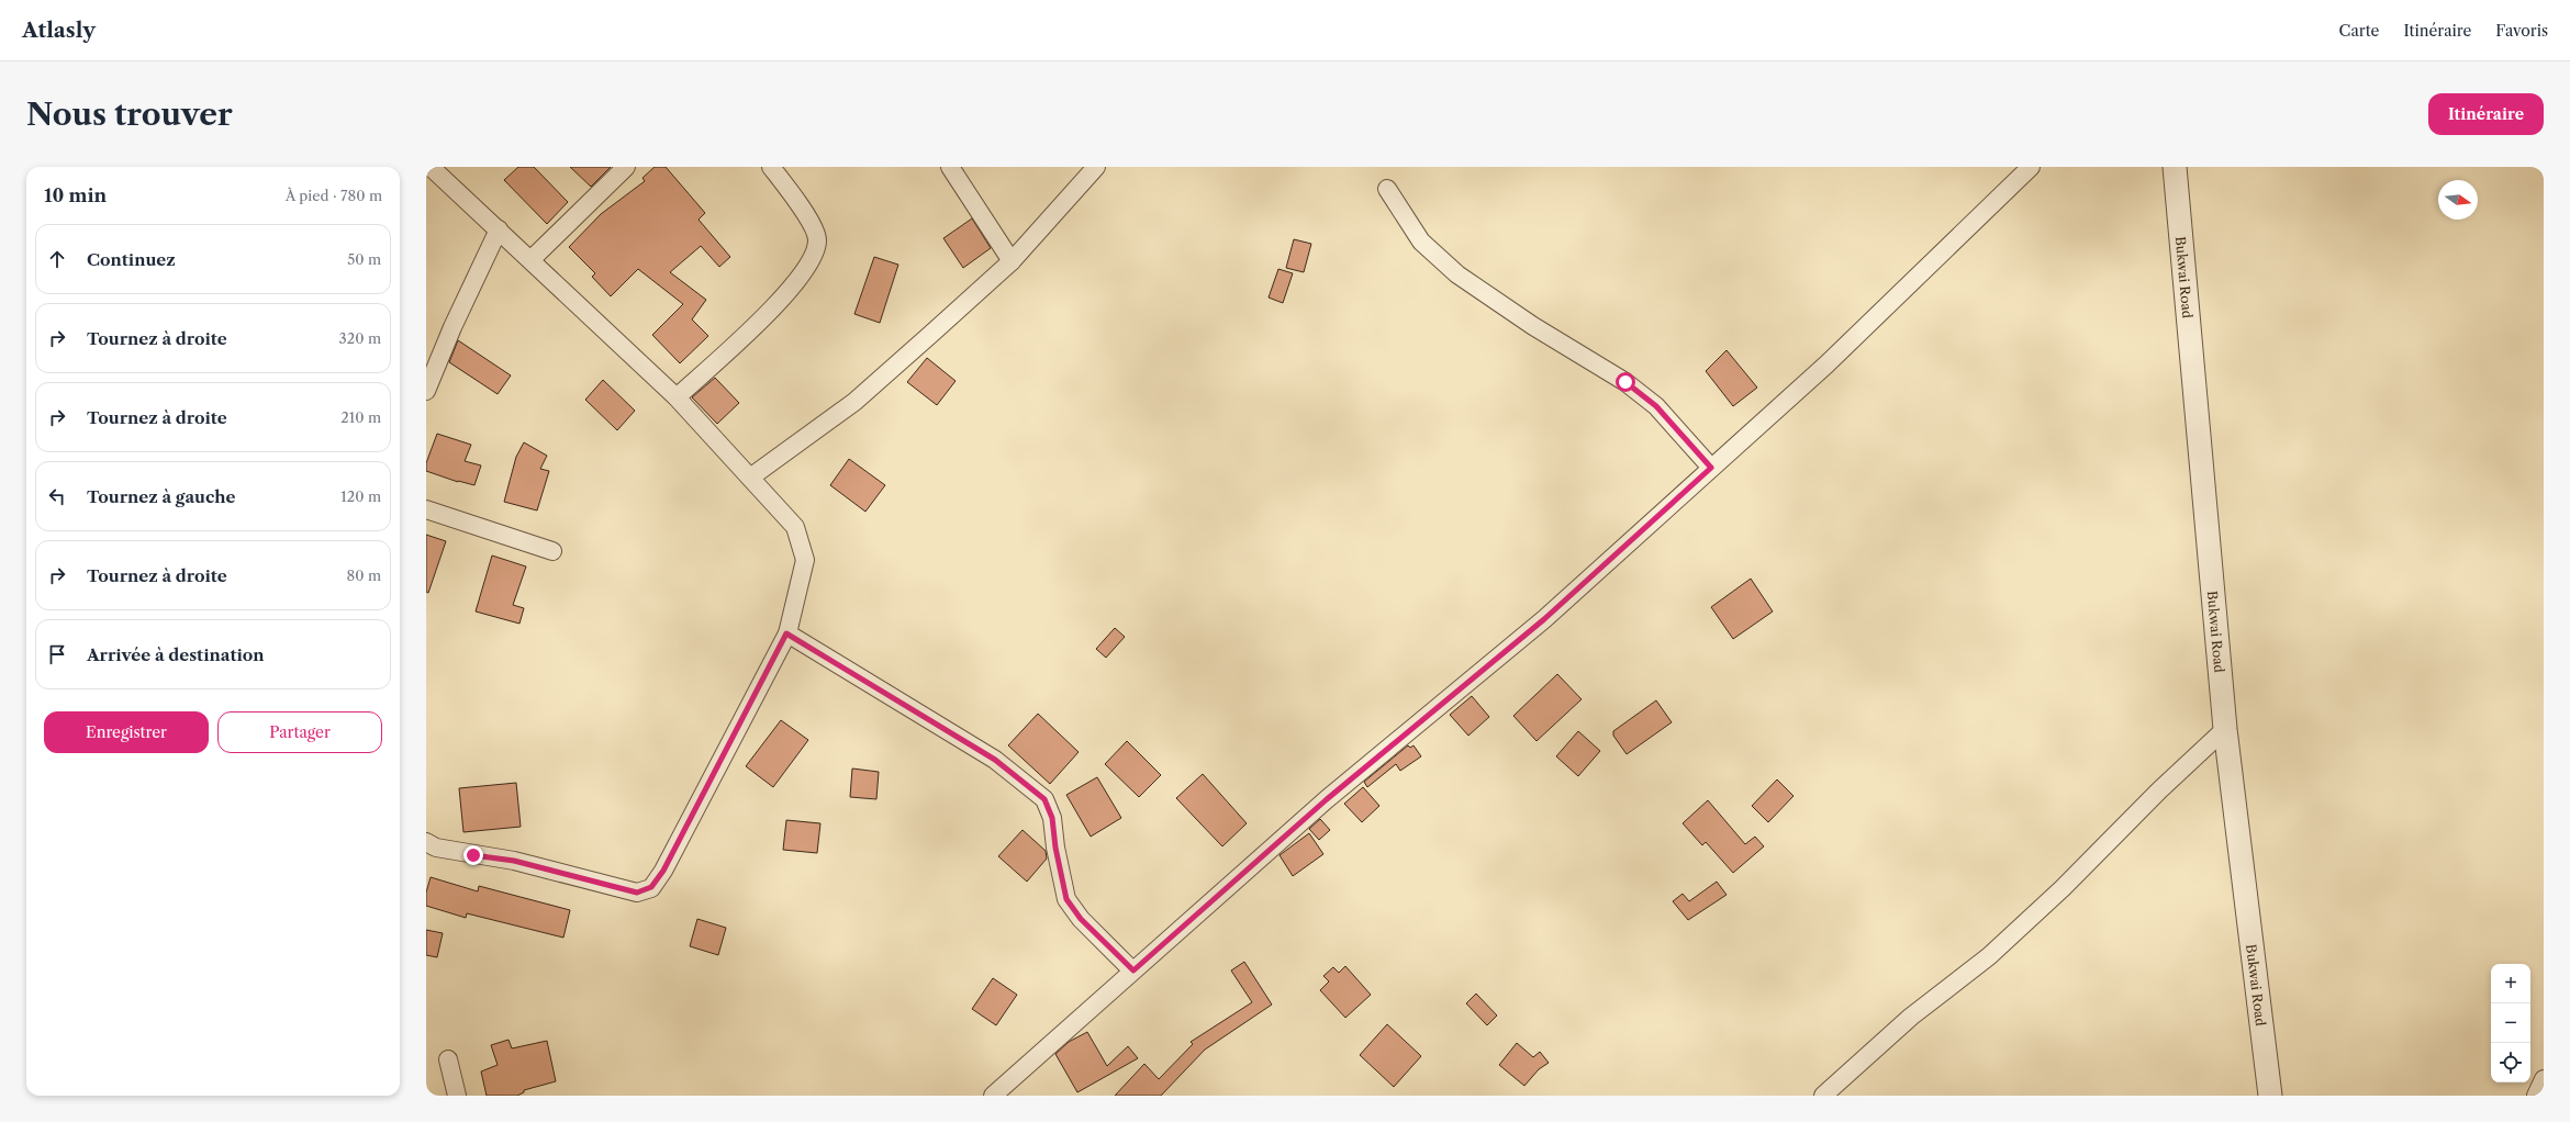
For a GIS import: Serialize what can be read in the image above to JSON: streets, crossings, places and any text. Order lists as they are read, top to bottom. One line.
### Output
{"streets":{"street":["Bukwai Road"]},"north":"right","page":{"header":"Atlasly","nav":["Carte","Itinéraire","Favoris"],"buttons":["Itinéraire",["Enregistrer","Partager"]],"title":"Nous trouver","heading":["10 min","À pied · 780 m"],"list":[["Continuez","50 m"],["Tournez à droite","320 m"],["Tournez à droite","210 m"],["Tournez à gauche","120 m"],["Tournez à droite","80 m"],"Arrivée à destination"],"map_buttons":["+","−"]}}
